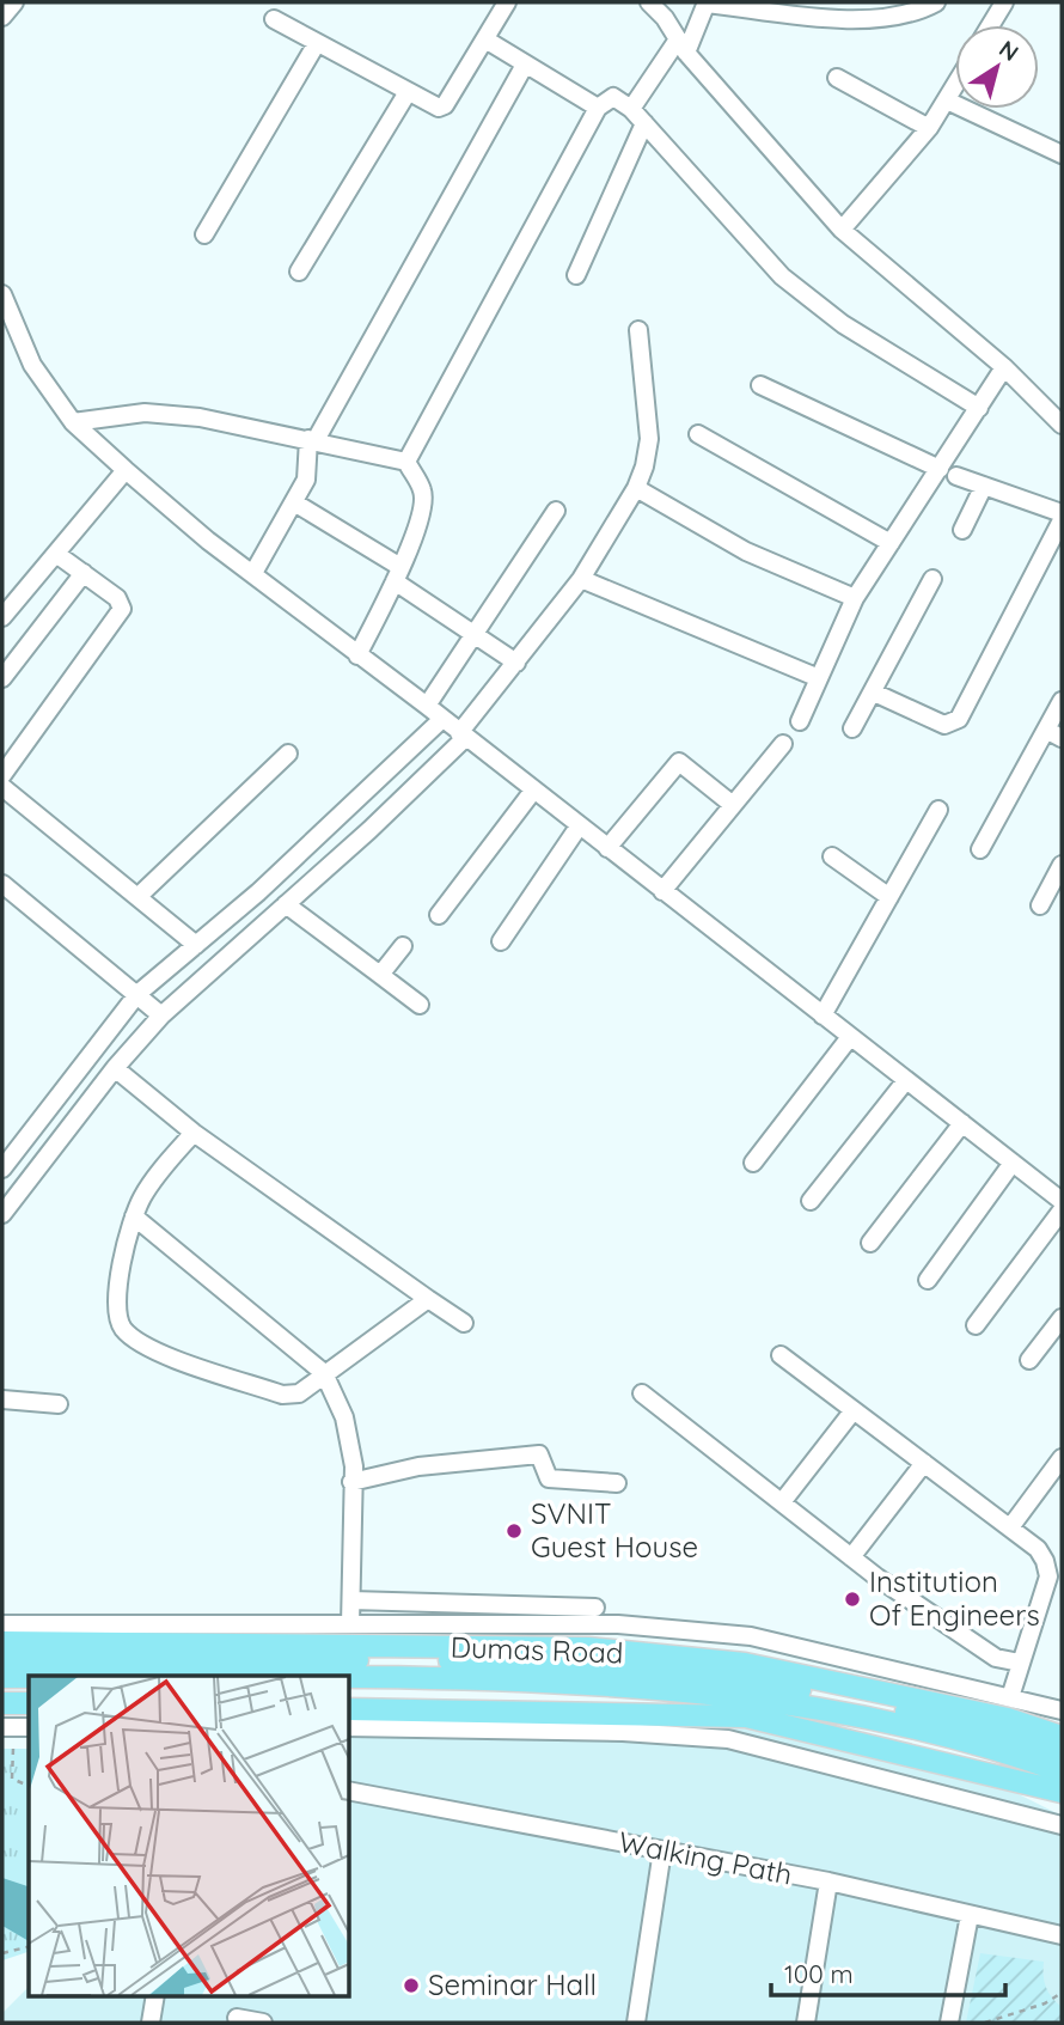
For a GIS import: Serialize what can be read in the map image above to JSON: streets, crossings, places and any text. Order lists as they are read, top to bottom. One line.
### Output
{"streets":{"main road":["Dumas Road"],"street":["Walking Path"]},"places":["SVNIT Guest House","Institution Of Engineers","Seminar Hall"],"scale_bar":"100 m","north":"top right"}
